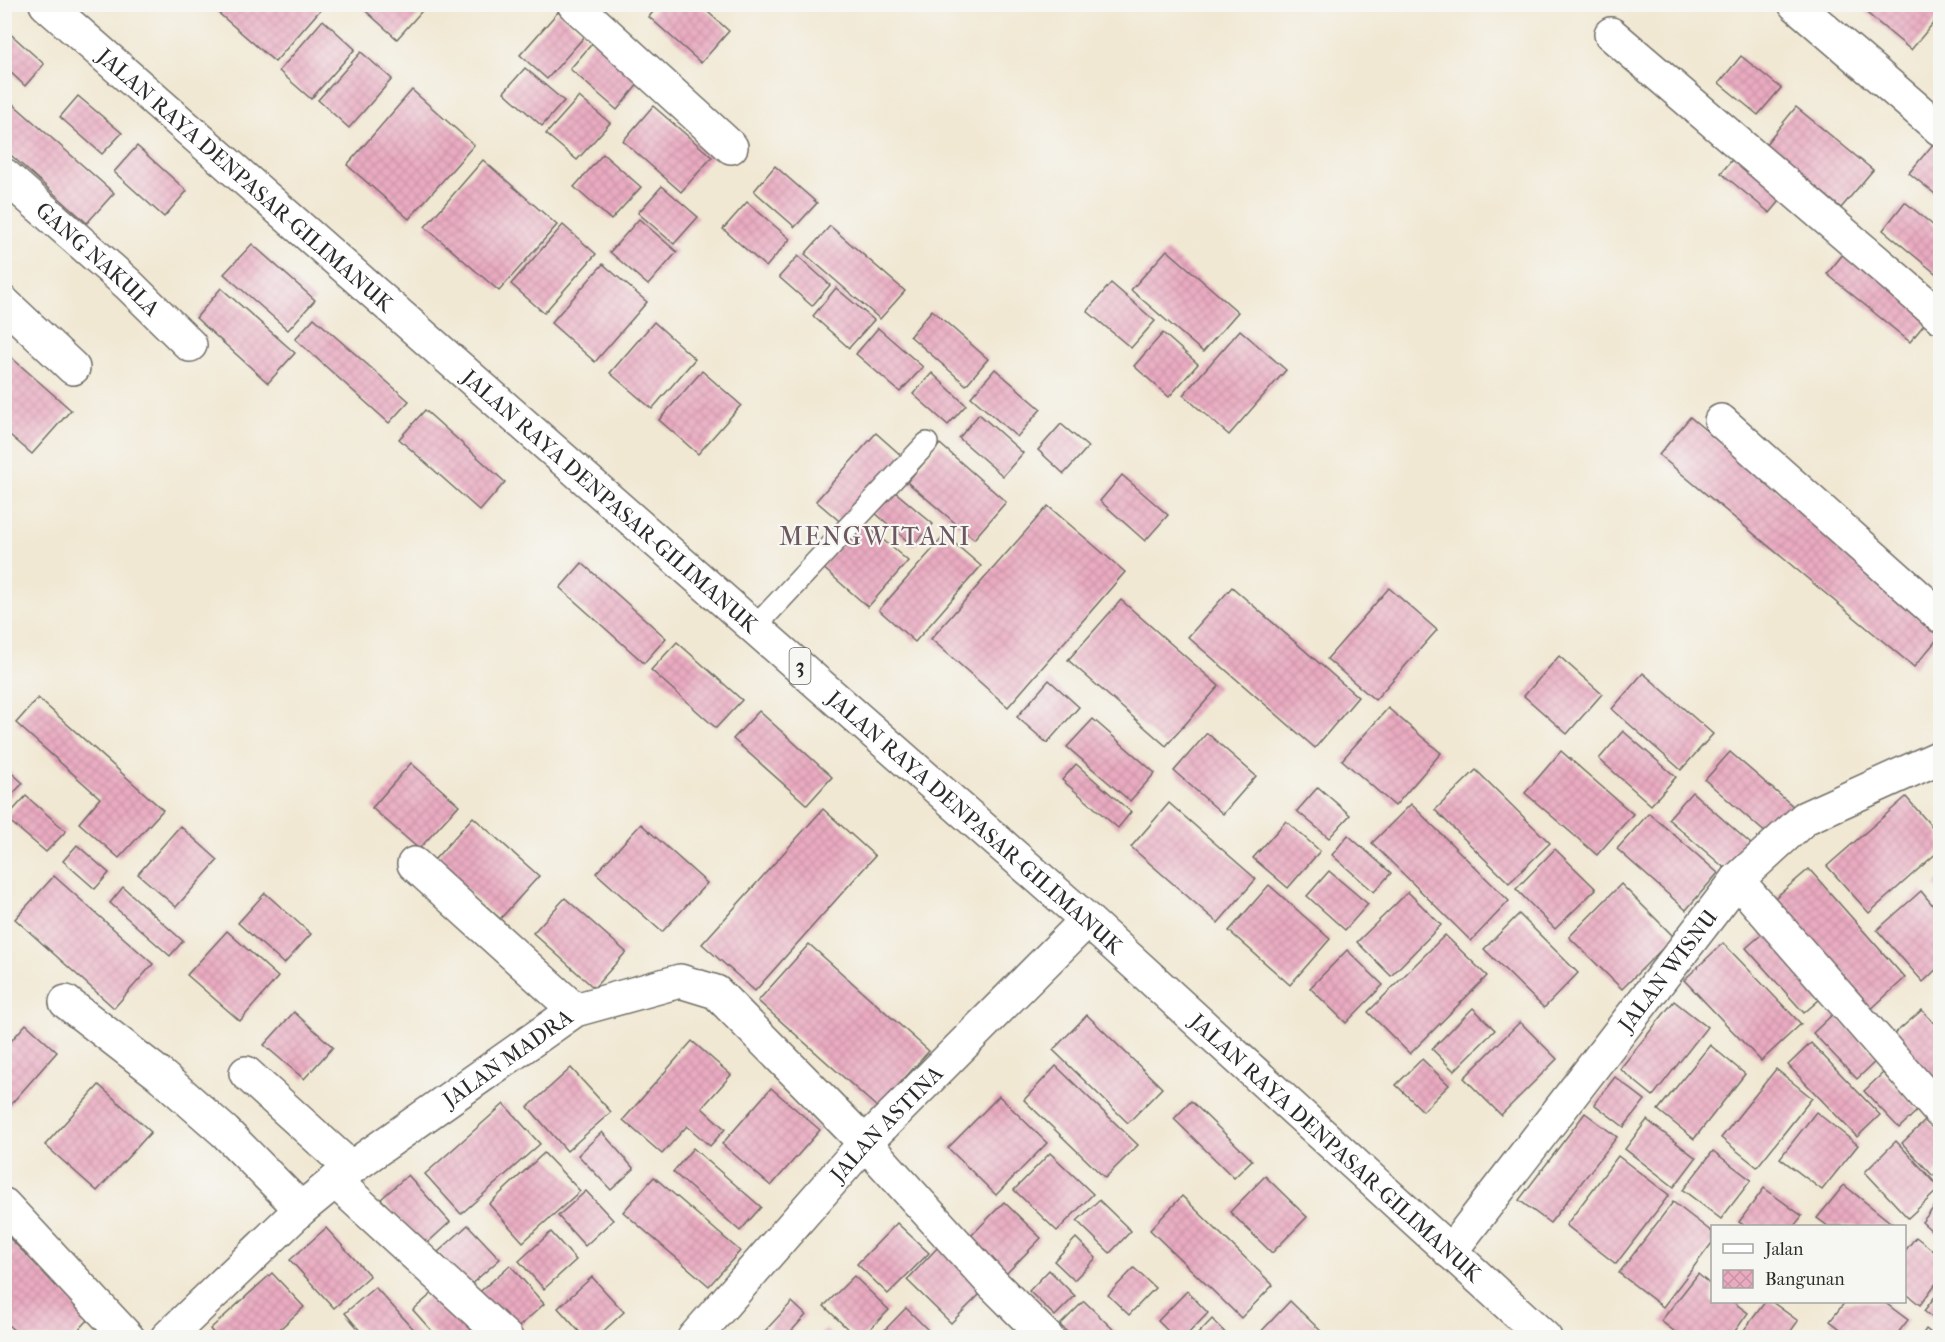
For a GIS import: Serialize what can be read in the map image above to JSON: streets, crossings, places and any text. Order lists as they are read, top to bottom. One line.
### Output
{"streets":{"main road":["JALAN RAYA DENPASAR-GILIMANUK","GANG NAKULA","3","JALAN WISNU","JALAN MADRA","JALAN ASTINA"]},"crossings":[["JALAN RAYA DENPASAR-GILIMANUK","JALAN WISNU"],["JALAN RAYA DENPASAR-GILIMANUK","JALAN ASTINA"],["JALAN MADRA","JALAN ASTINA"]],"districts":["MENGWITANI"],"legend":["Jalan","Bangunan"]}
